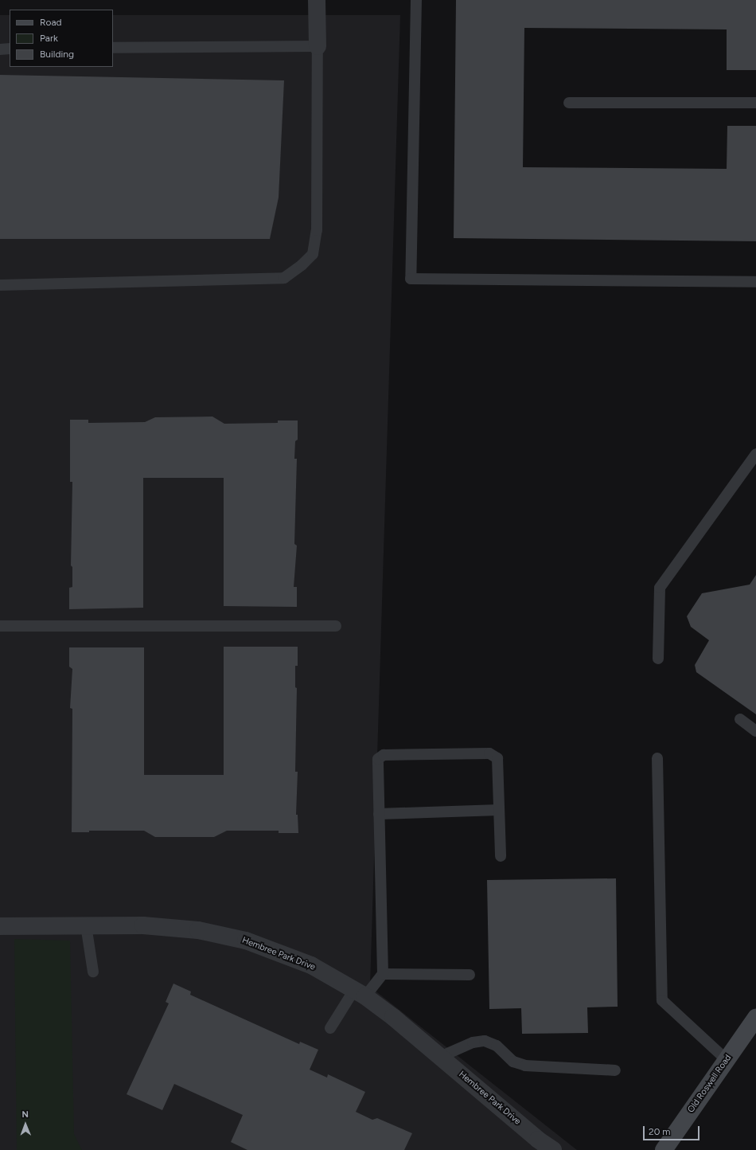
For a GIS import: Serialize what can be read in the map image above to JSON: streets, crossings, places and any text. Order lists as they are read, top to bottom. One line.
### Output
{"streets":{"street":["Hembree Park Drive","Old Roswell Road"]},"legend":["Road","Park","Building"],"scale_bar":"20 m","north":"top"}
